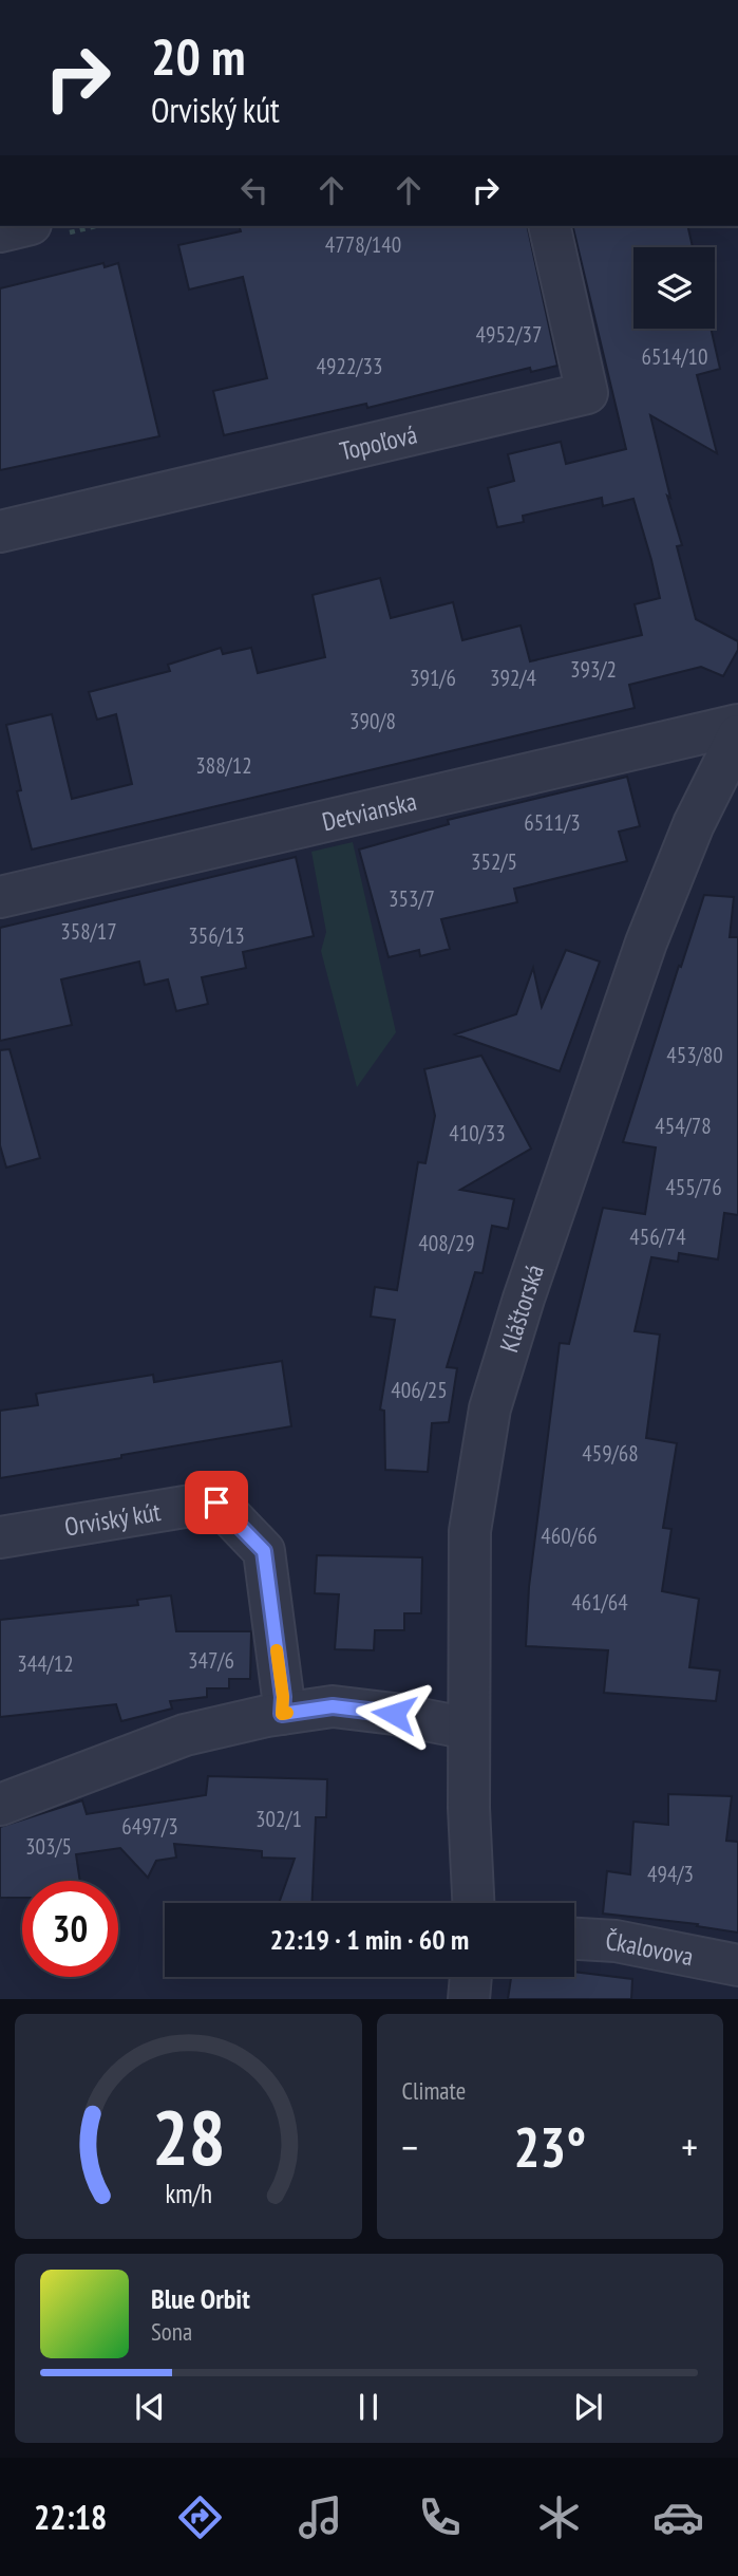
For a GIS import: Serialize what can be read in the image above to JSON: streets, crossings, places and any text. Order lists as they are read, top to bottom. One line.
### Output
{"streets":{"street":["Topoľová","Detvianska","Kláštorská","Orviský kút","Čkalovova"]},"house_numbers":["4778/140","4952/37","6514/10","4922/33","393/2","391/6","392/4","390/8","388/12","6511/3","352/5","353/7","358/17","356/13","453/80","454/78","410/33","455/76","456/74","408/29","406/25","459/68","460/66","461/64","347/6","344/12","302/1","6497/3","303/5","494/3"],"page":{"turn":["20 m","Orviský kút"],"limit":"30","trip":"22:19 · 1 min · 60 m","tile":"Climate","heat":["−","23°","+"],"song":["Blue Orbit","Sona"],"tabs":"22:18","gauge":["28","km/h"]}}
